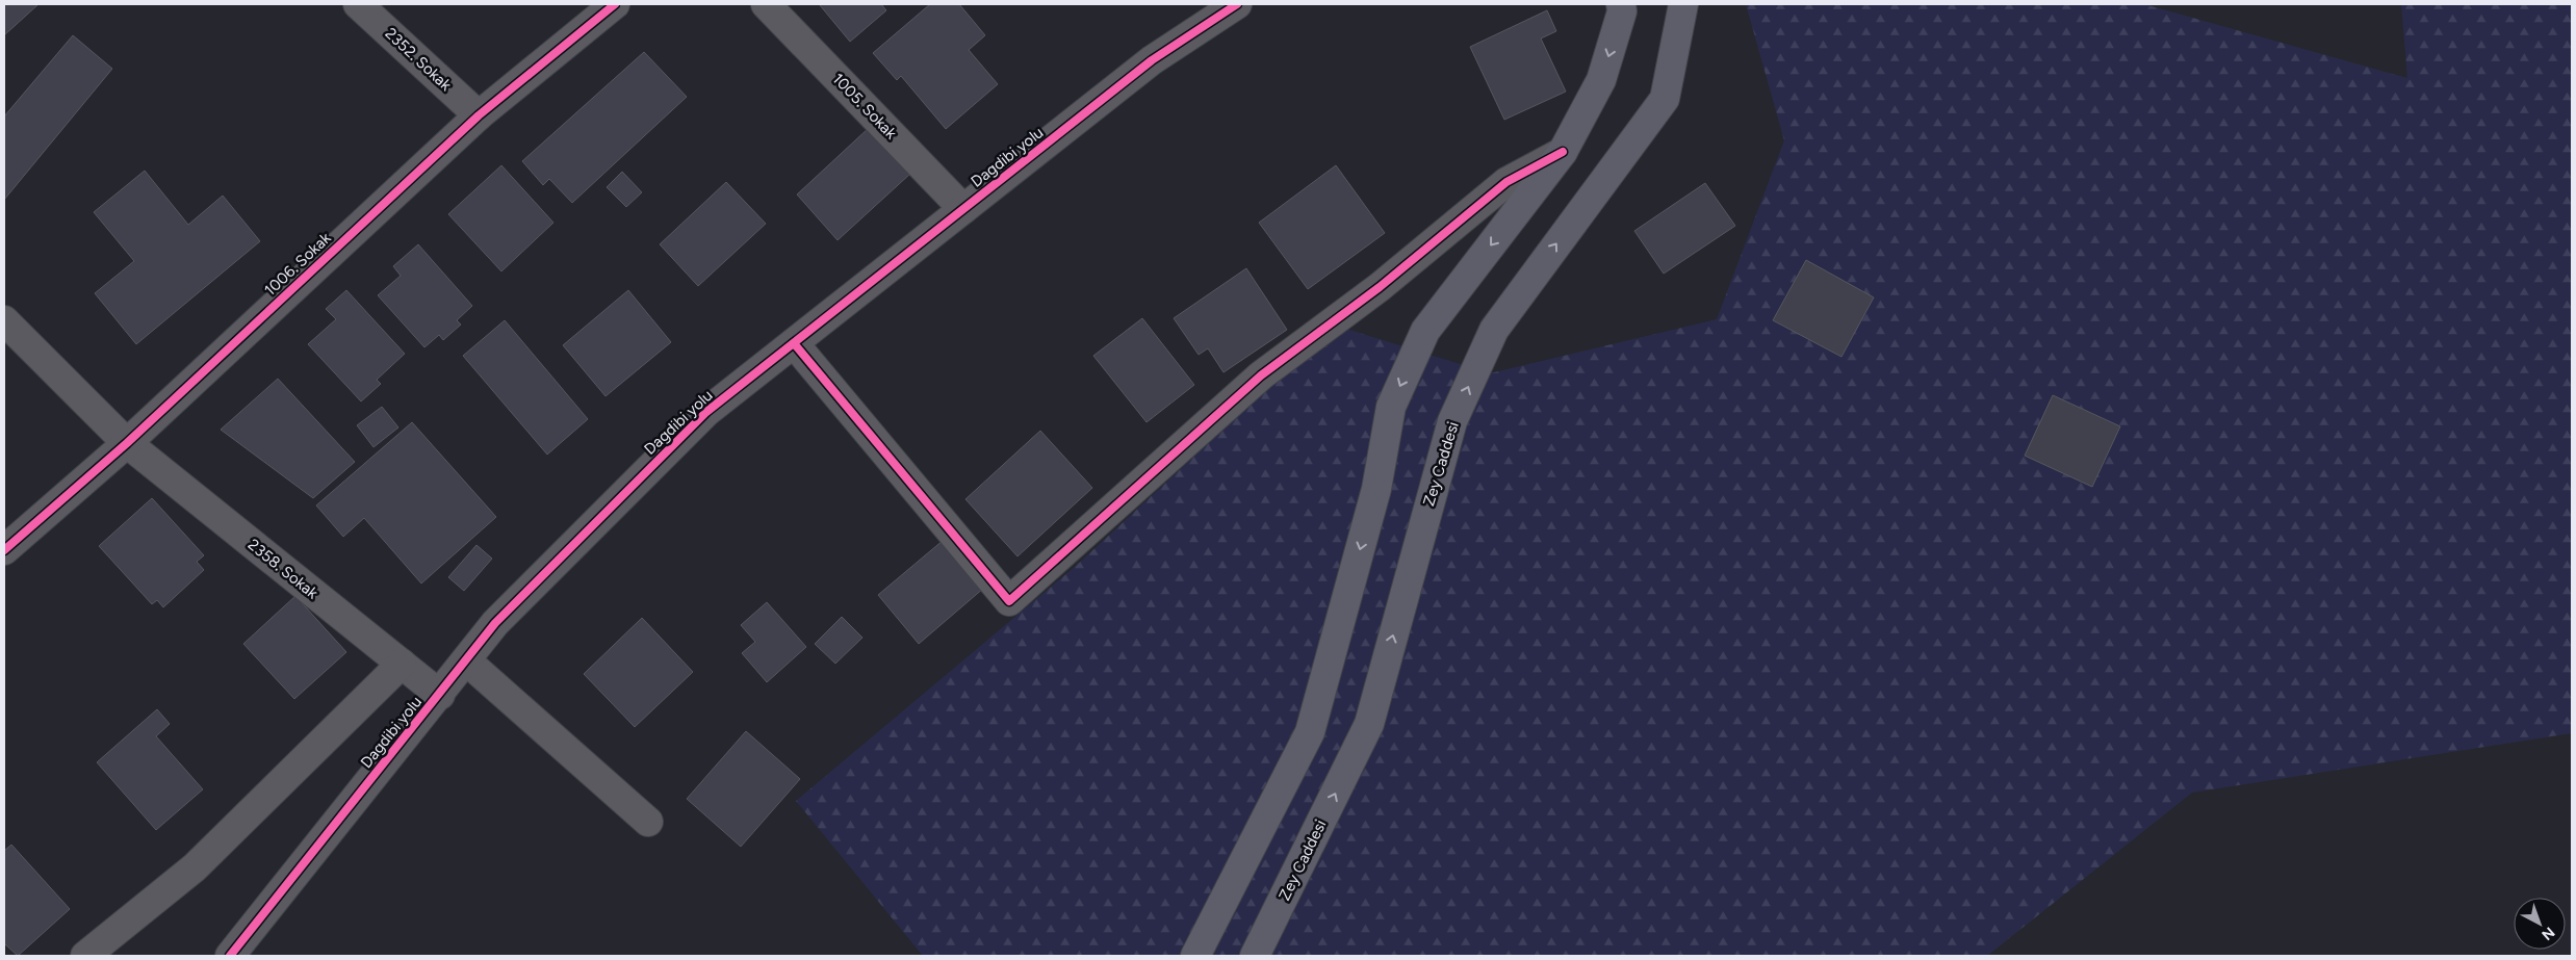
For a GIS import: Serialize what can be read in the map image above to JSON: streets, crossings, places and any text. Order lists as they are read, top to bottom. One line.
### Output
{"streets":{"main road":["Zey Caddesi"],"street":["2352. Sokak","1005. Sokak","Dagdibi yolu","1006. Sokak","2358. Sokak"]},"crossings":[["2352. Sokak","1006. Sokak"],["1005. Sokak","Dagdibi yolu"],["Dagdibi yolu","2358. Sokak"],["1006. Sokak","2358. Sokak"]],"north":"bottom right"}
